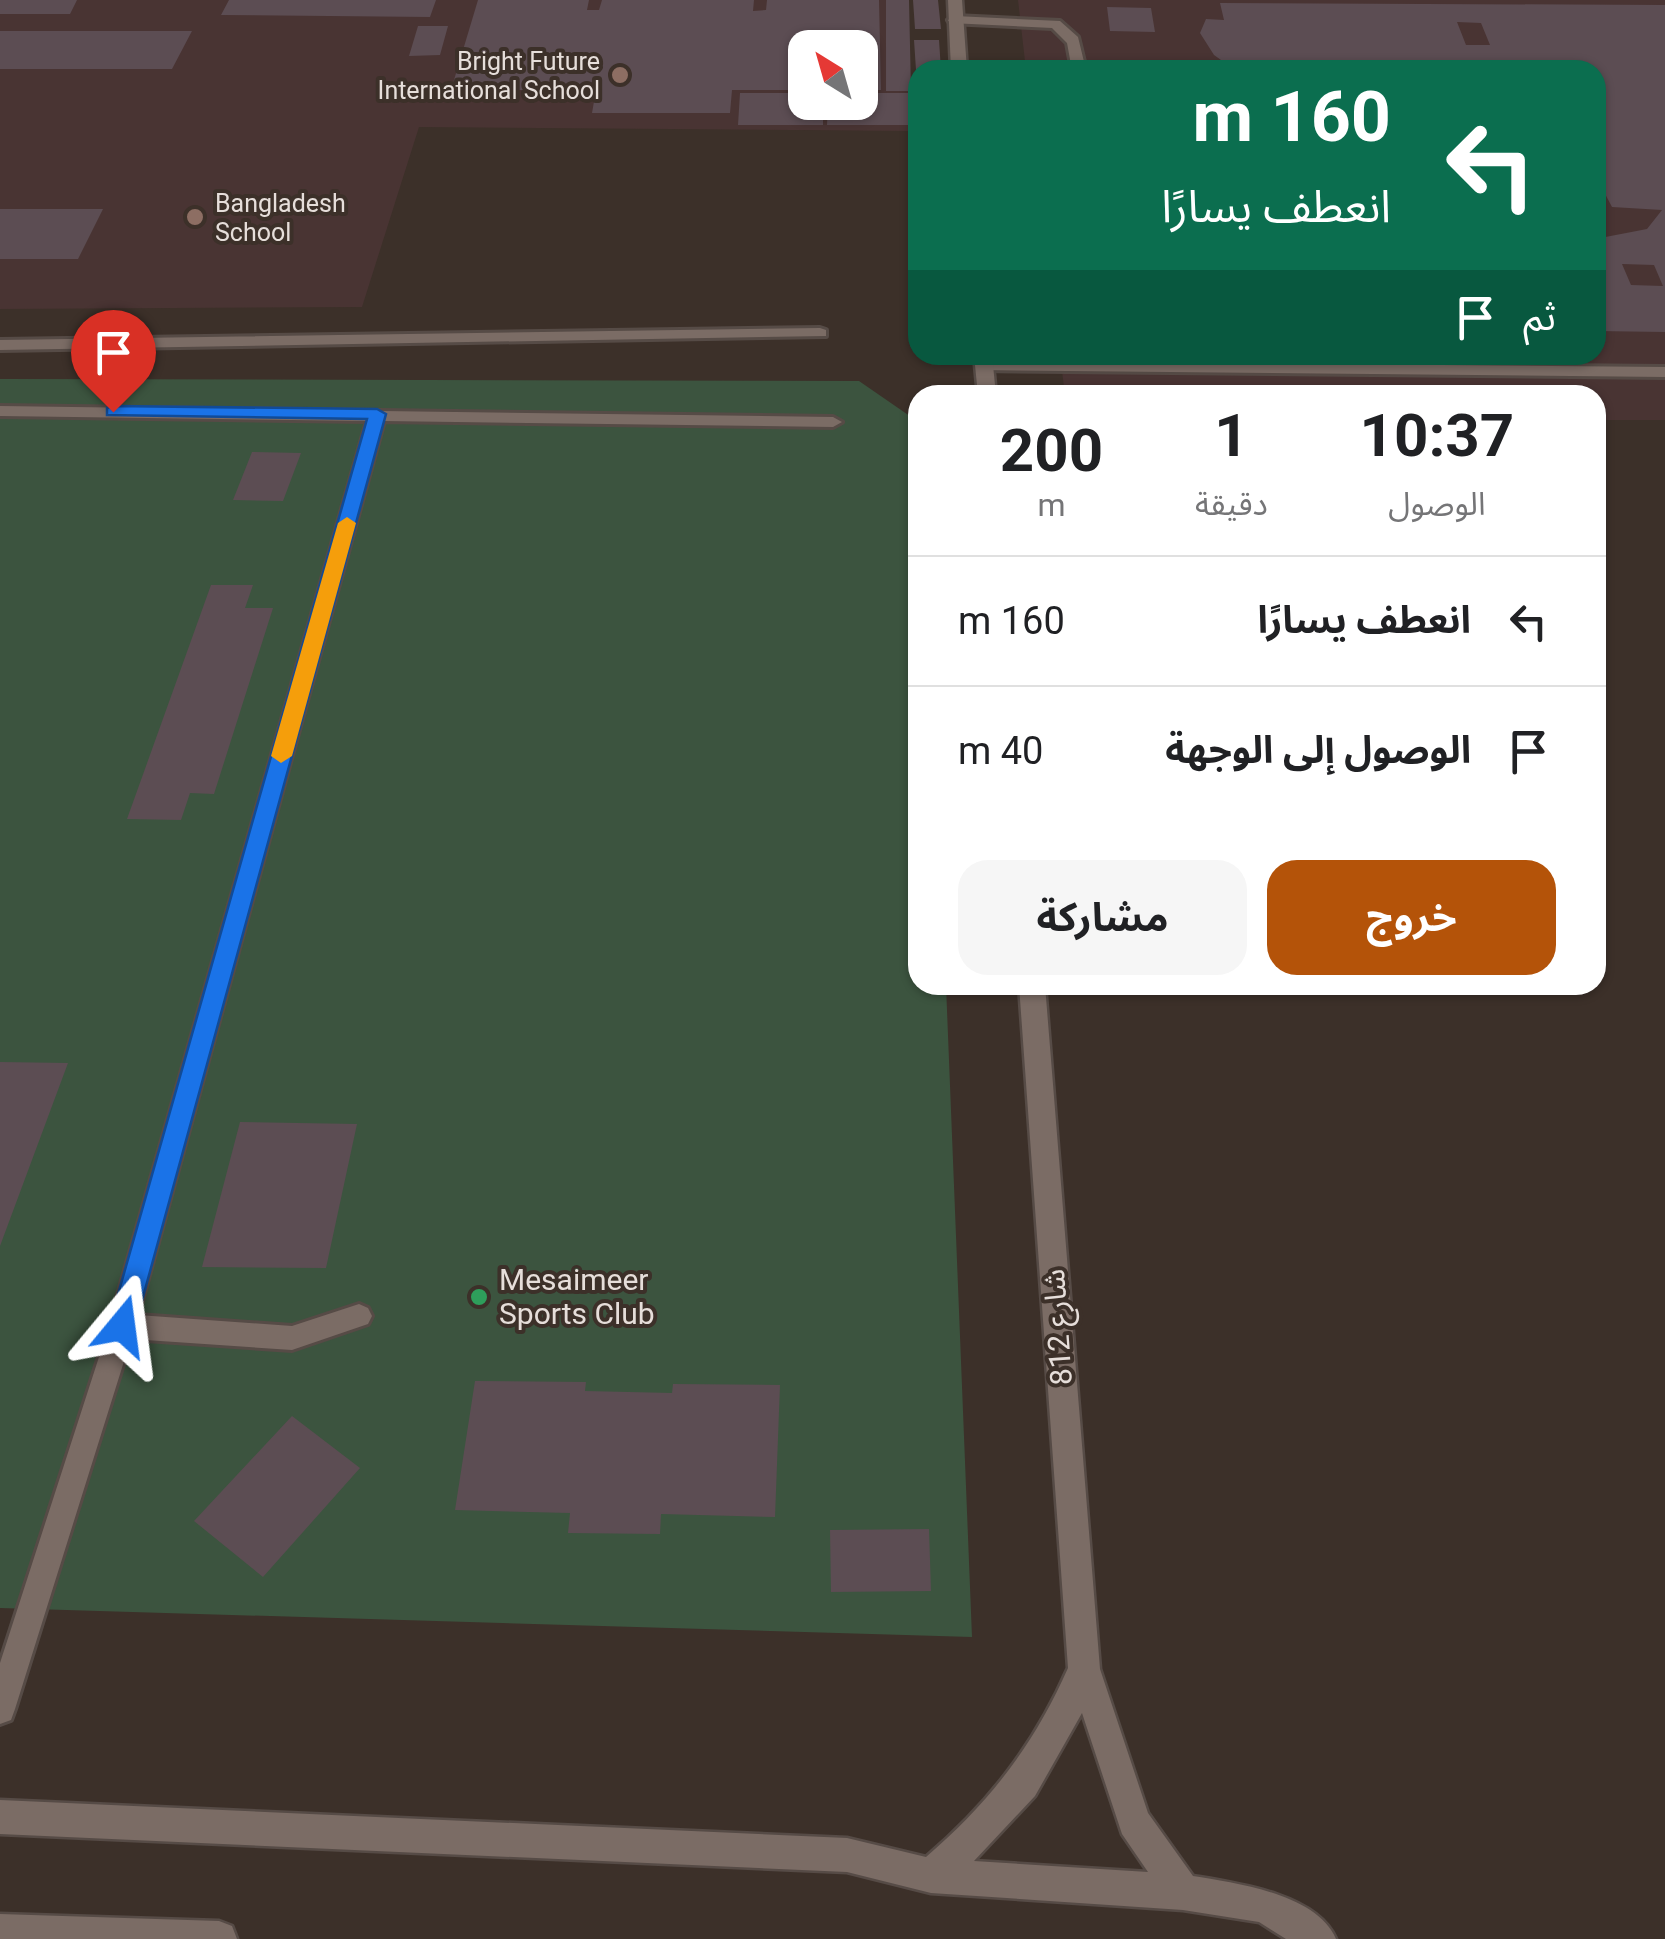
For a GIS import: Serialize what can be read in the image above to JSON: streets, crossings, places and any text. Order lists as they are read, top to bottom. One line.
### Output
{"streets":{"street":["شارع 812"]},"places":["Bright Future International School","Bangladesh School","Mesaimeer Sports Club"],"north":"top left","page":{"turn":["160 m","انعطف يسارًا"],"then":"ثم","eta":["10:37","الوصول","1","دقيقة","200","m"],"list":[{"name":"انعطف يسارًا","value":"160 m"},{"name":"الوصول إلى الوجهة","value":"40 m"}],"buttons":["خروج","مشاركة"]}}
